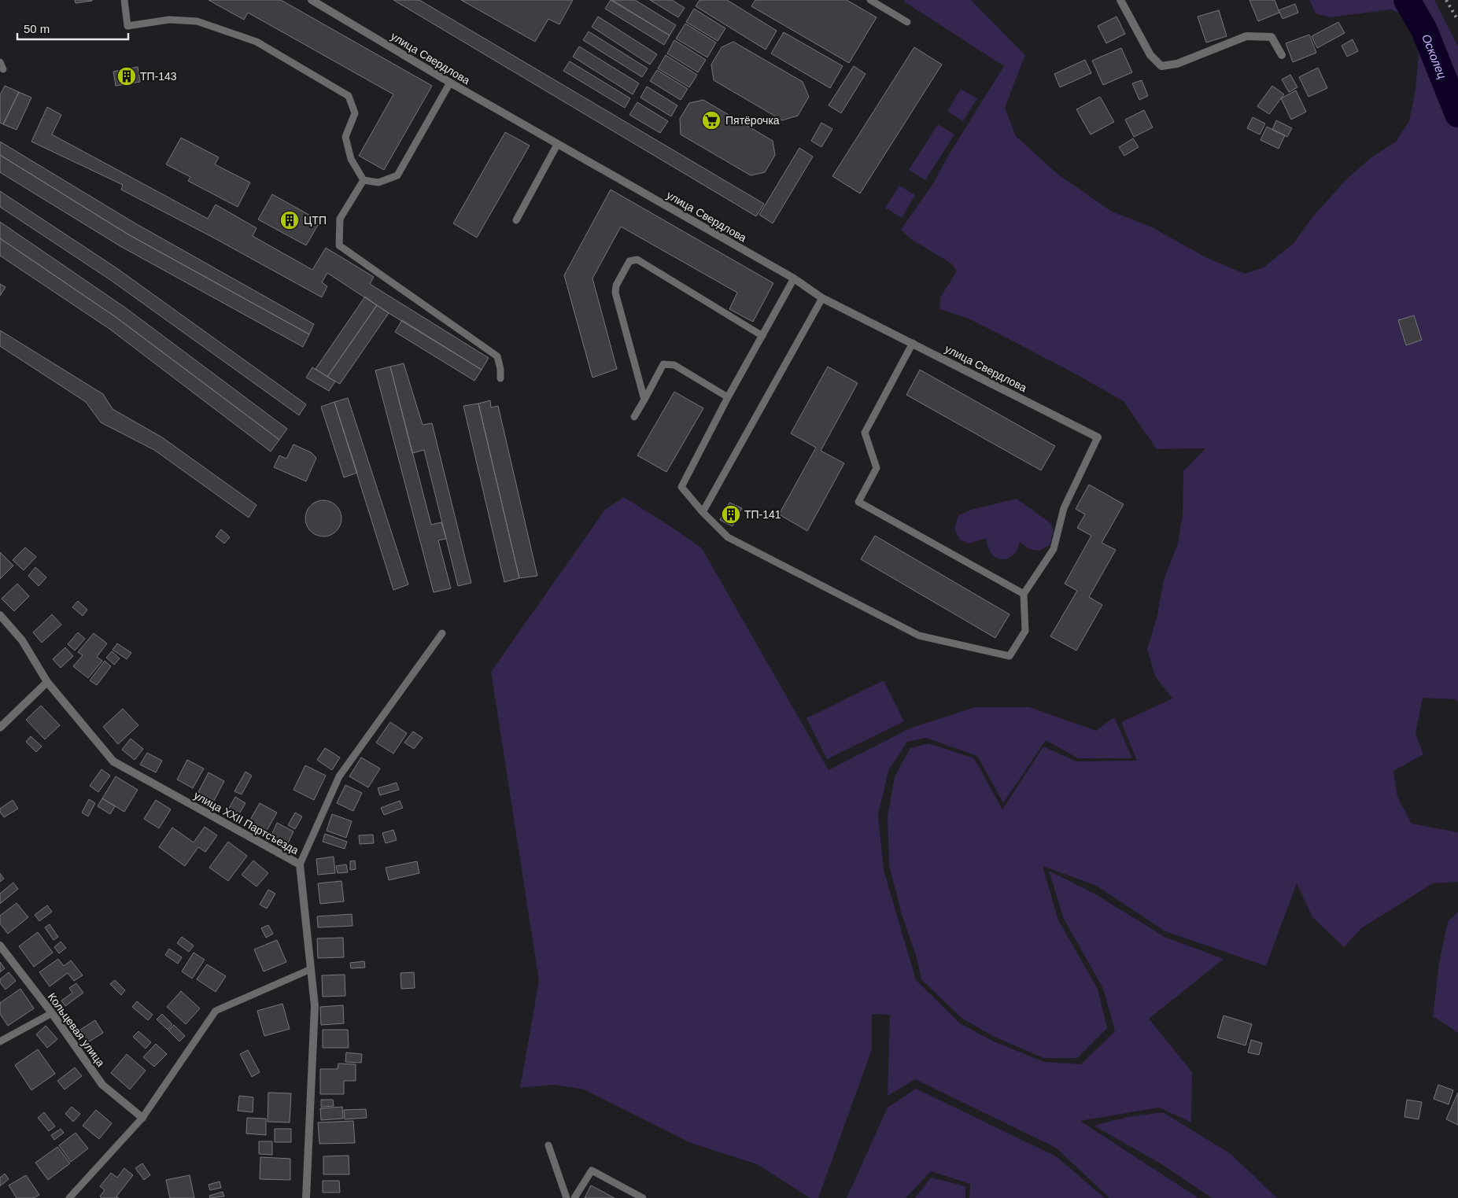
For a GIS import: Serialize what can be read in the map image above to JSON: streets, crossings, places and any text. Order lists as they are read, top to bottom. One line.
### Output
{"streets":{"street":["улица Свердлова","улица XXII Партсъезда","Кольцевая улица"]},"water":["Осколец"],"places":{"building":["ТП-143","ЦТП","ТП-141"],"supermarket":["Пятёрочка"]},"scale_bar":"50 m"}
